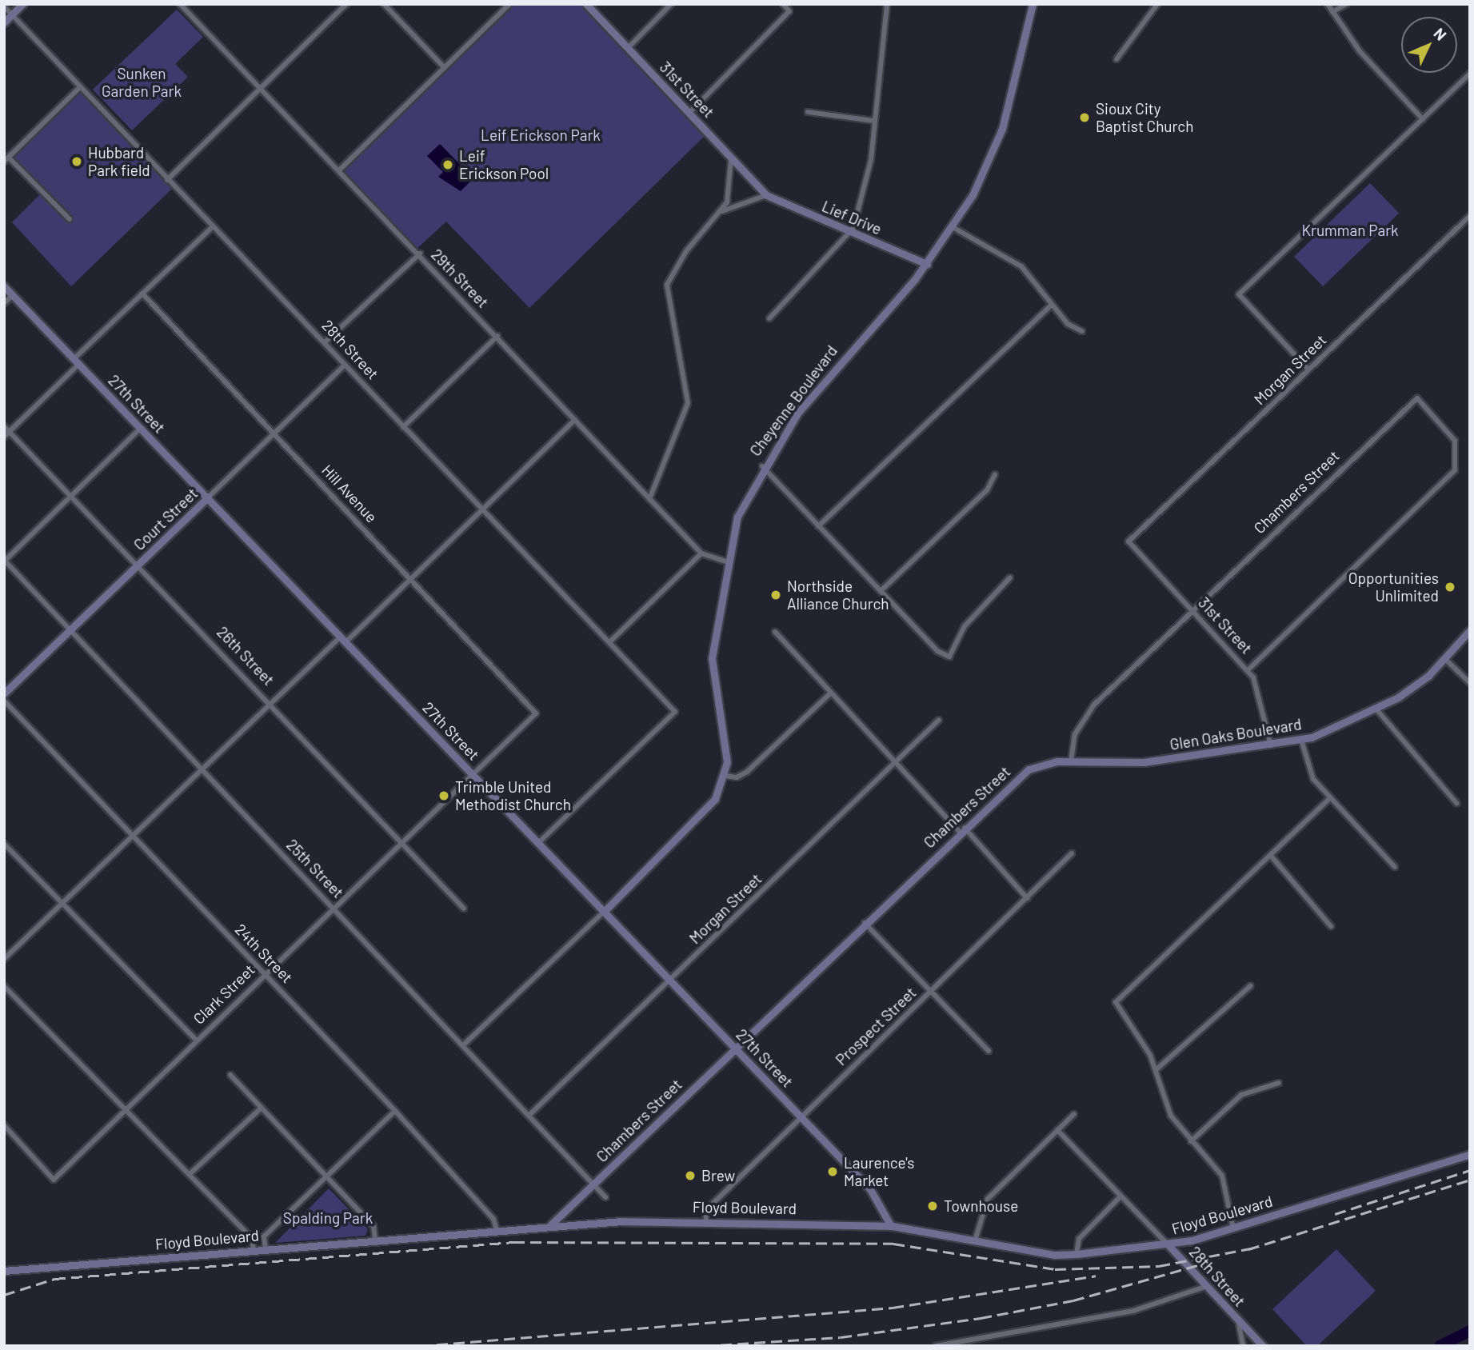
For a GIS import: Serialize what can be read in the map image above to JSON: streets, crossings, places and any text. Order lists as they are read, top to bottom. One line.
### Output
{"streets":{"main road":["31st Street","Lief Drive","28th Street","Cheyenne Boulevard","27th Street","Chambers Street","Court Street","Glen Oaks Boulevard","Floyd Boulevard"],"street":["29th Street","Morgan Street","Hill Avenue","26th Street","25th Street","24th Street","Clark Street","Prospect Street"]},"crossings":[["31st Street","Lief Drive"],["31st Street","Morgan Street"],["31st Street","Chambers Street"],["31st Street","Glen Oaks Boulevard"],["Lief Drive","Cheyenne Boulevard"],["29th Street","Cheyenne Boulevard"],["28th Street","27th Street"],["28th Street","Court Street"],["28th Street","Floyd Boulevard"],["Morgan Street","27th Street"],["Morgan Street","25th Street"],["Cheyenne Boulevard","27th Street"],["27th Street","Chambers Street"],["27th Street","Court Street"],["27th Street","Clark Street"],["27th Street","Prospect Street"],["27th Street","Floyd Boulevard"],["Chambers Street","Glen Oaks Boulevard"],["Chambers Street","25th Street"],["Chambers Street","Floyd Boulevard"],["Hill Avenue","Court Street"],["Hill Avenue","Clark Street"],["Court Street","26th Street"],["Court Street","25th Street"],["26th Street","Clark Street"],["25th Street","Clark Street"],["24th Street","Clark Street"],["24th Street","Floyd Boulevard"],["Prospect Street","Floyd Boulevard"]],"parks":["Sunken Garden Park","Leif Erickson Park","Krumman Park","Spalding Park"],"places":["Sioux City Baptist Church","Hubbard Park field","Leif Erickson Pool","Opportunities Unlimited","Northside Alliance Church","Trimble United Methodist Church","Laurence's Market","Brew","Townhouse"],"north":"top right"}
